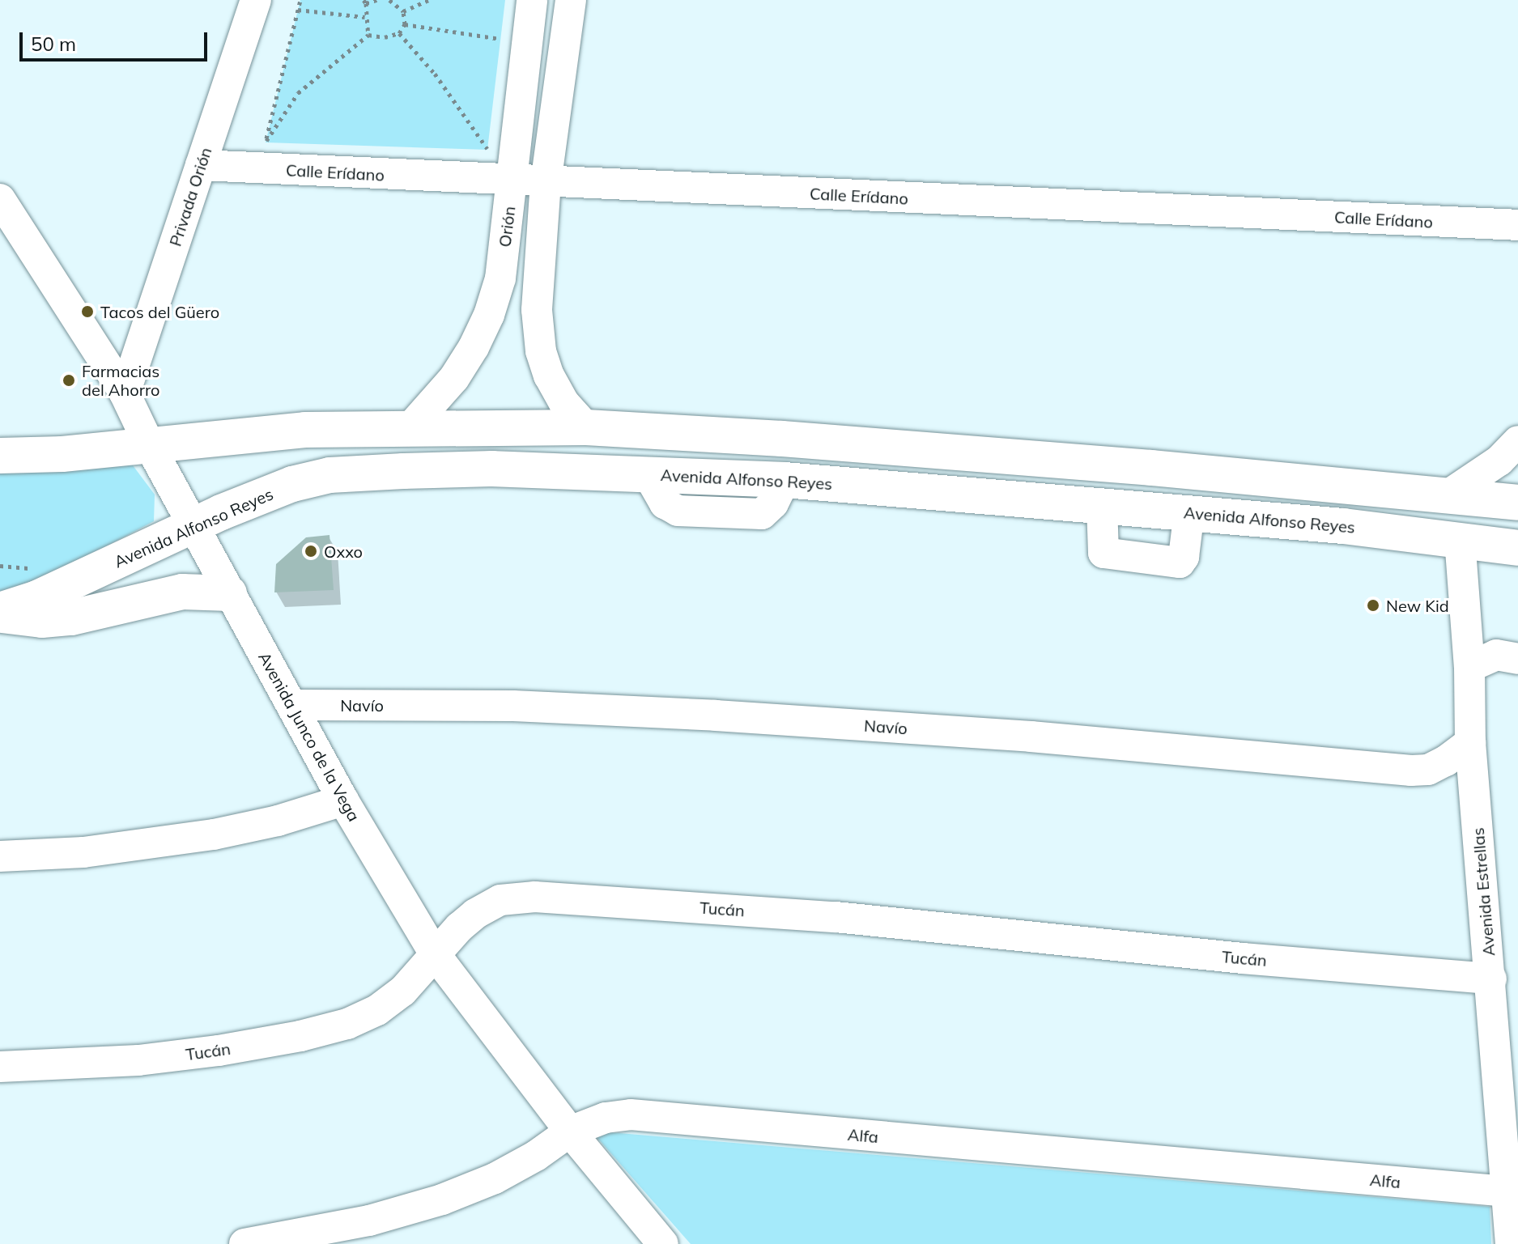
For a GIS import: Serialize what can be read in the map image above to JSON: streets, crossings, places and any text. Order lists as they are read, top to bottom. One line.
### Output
{"streets":{"main road":["Avenida Alfonso Reyes"],"street":["Calle Erídano","Privada Orión","Orión","Navío","Avenida Junco de la Vega","Avenida Estrellas","Tucán","Alfa"]},"crossings":[["Calle Erídano","Privada Orión"],["Calle Erídano","Orión"],["Privada Orión","Avenida Junco de la Vega"],["Avenida Alfonso Reyes","Avenida Junco de la Vega"],["Avenida Alfonso Reyes","Avenida Estrellas"],["Navío","Avenida Junco de la Vega"],["Navío","Avenida Estrellas"],["Avenida Junco de la Vega","Tucán"],["Avenida Junco de la Vega","Alfa"],["Avenida Estrellas","Tucán"],["Avenida Estrellas","Alfa"]],"places":["Tacos del Güero","Farmacias del Ahorro","Oxxo","New Kid"],"scale_bar":"50 m"}
